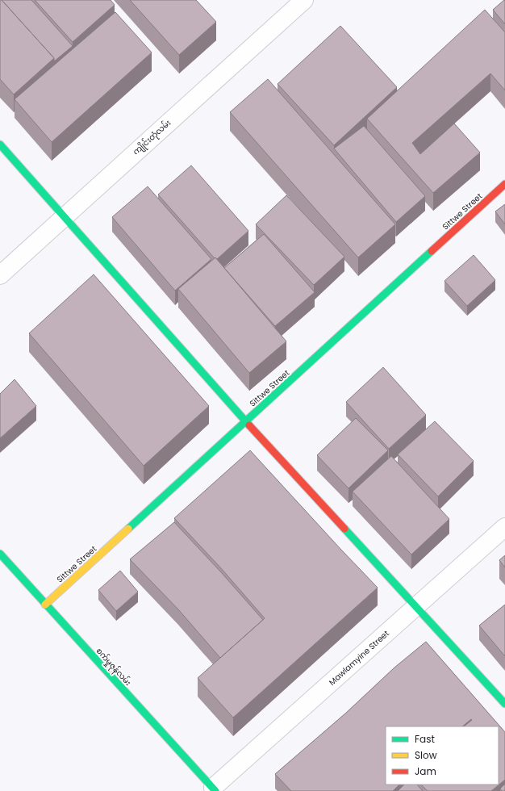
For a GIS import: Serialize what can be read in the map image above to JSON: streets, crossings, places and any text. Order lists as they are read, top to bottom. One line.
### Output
{"streets":{"street":["ကျိုင်းတုံလမ်း","Sittwe Street","Mawlamyine Street","စက်မှုဇုန်လမ်း"]},"crossings":[["Sittwe Street","စက်မှုဇုန်လမ်း"],["Mawlamyine Street","စက်မှုဇုန်လမ်း"]],"legend":["Fast","Slow","Jam"]}
